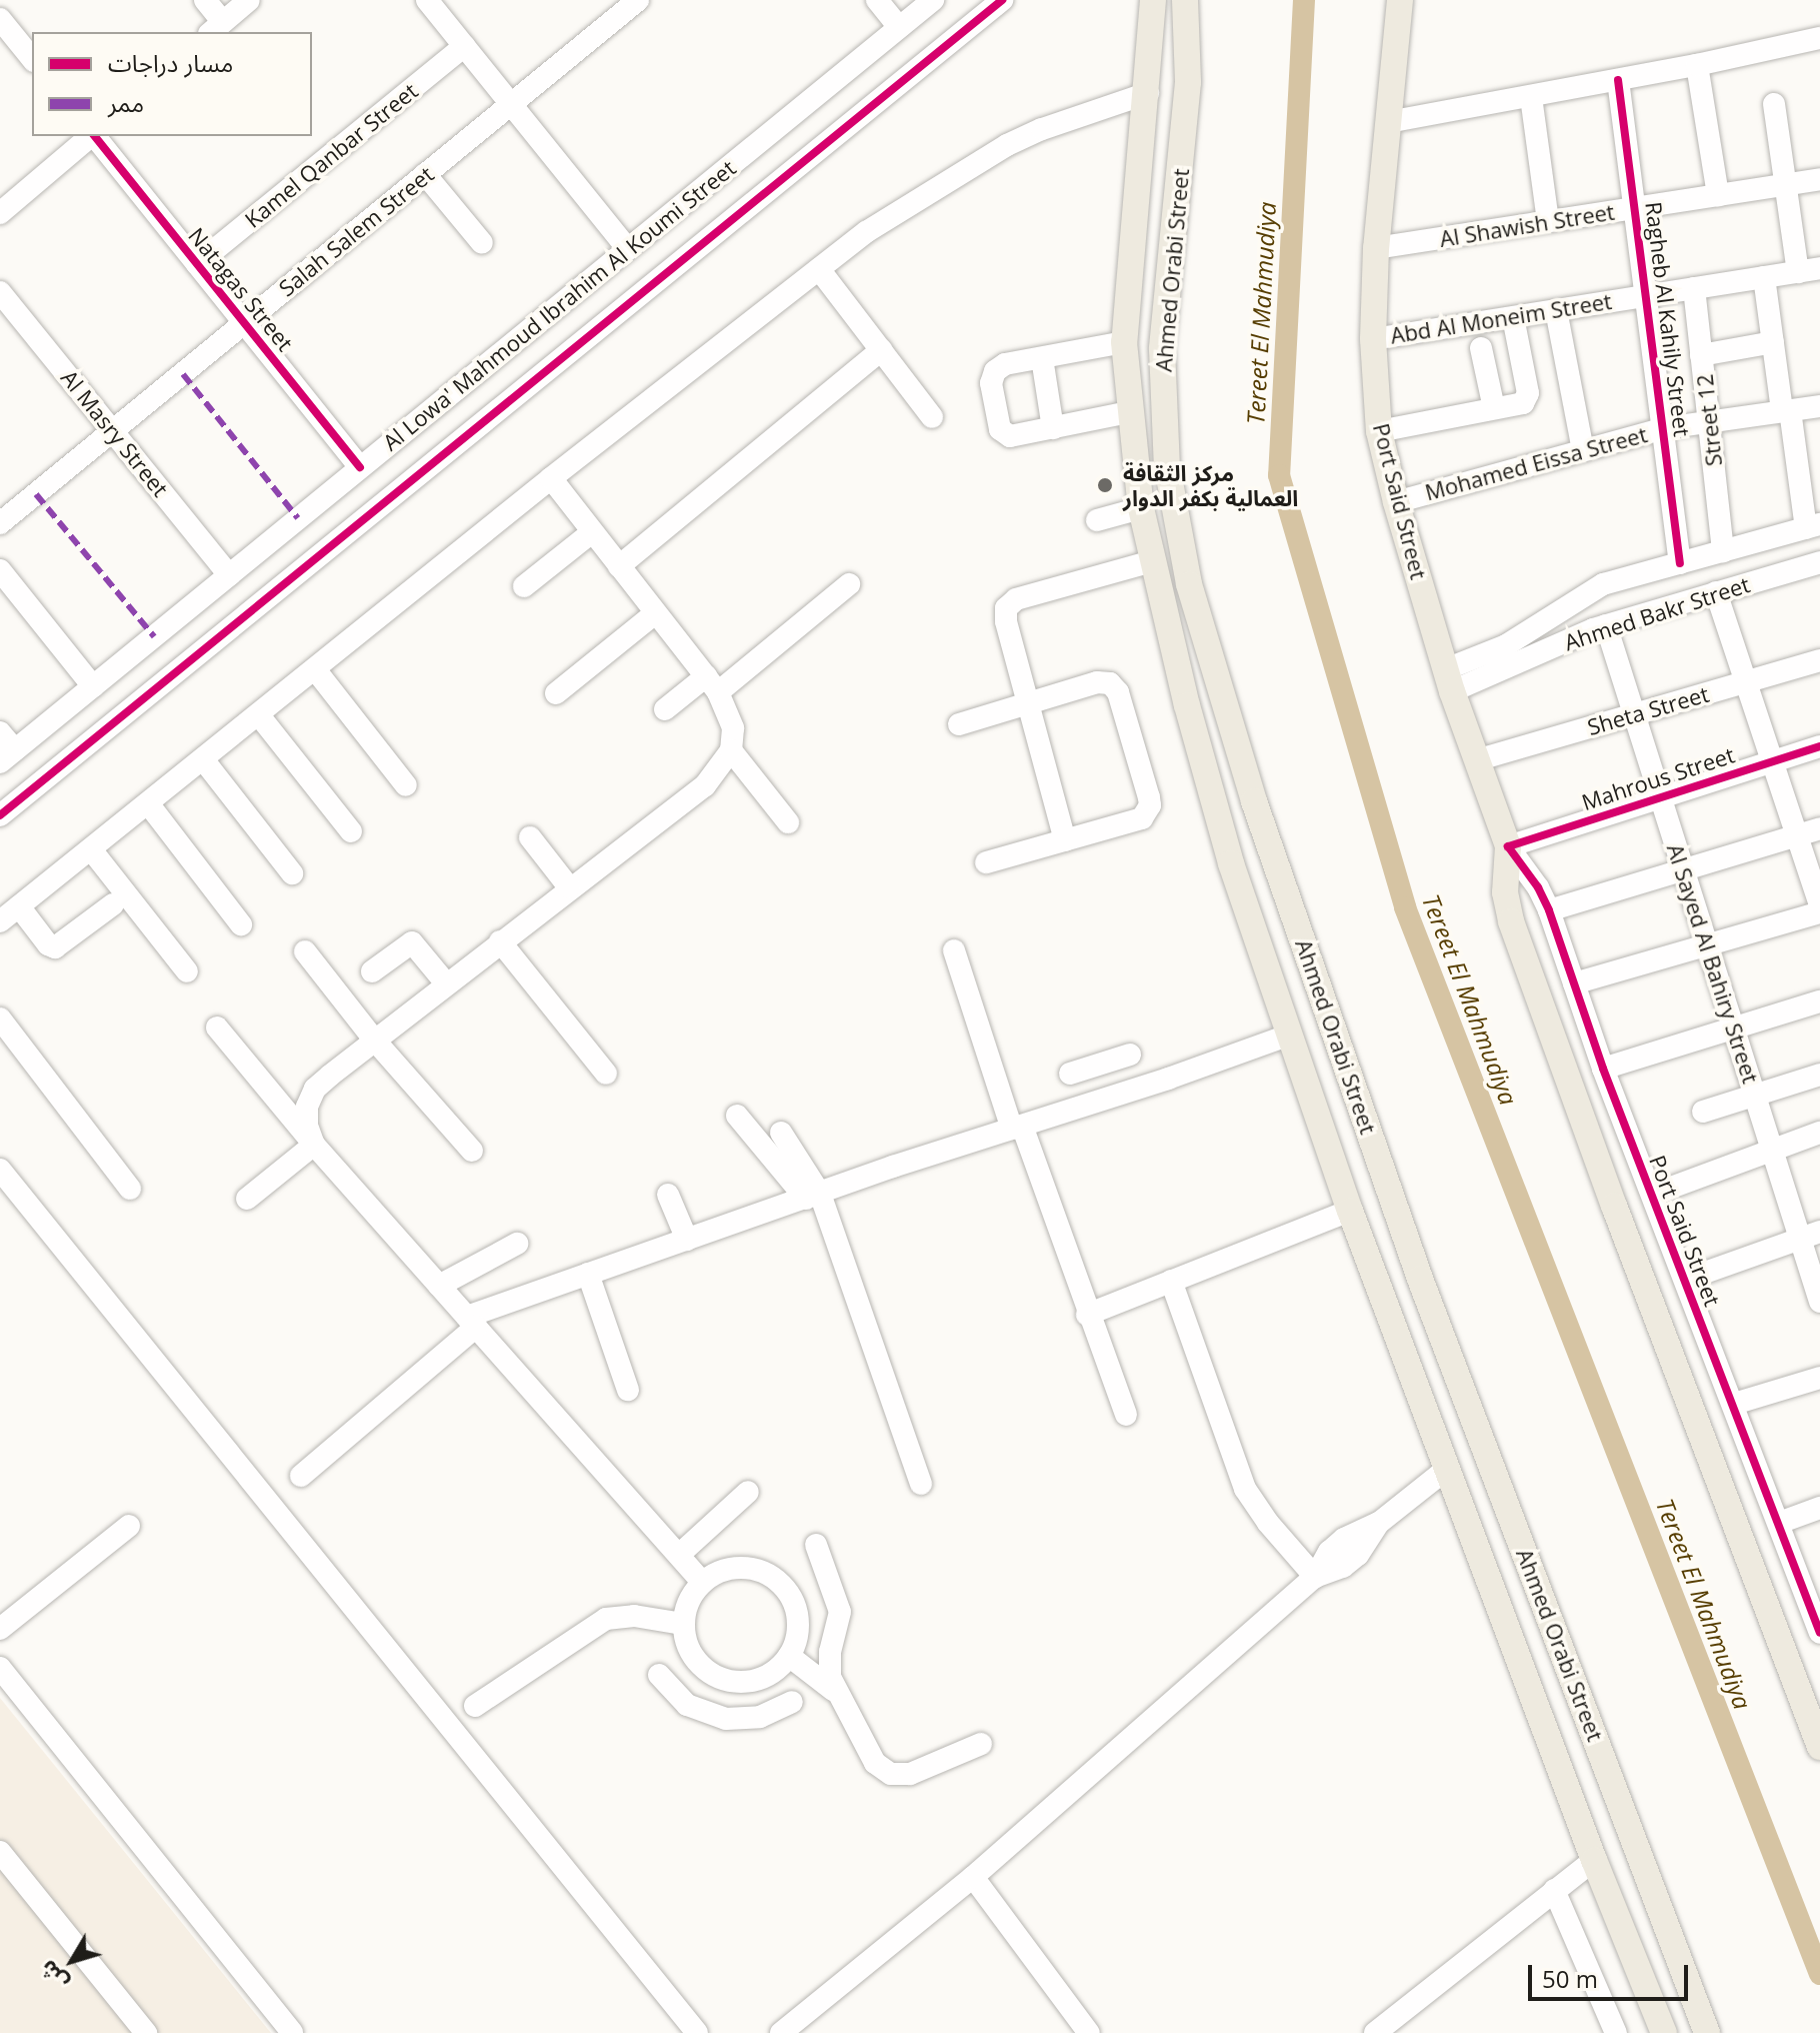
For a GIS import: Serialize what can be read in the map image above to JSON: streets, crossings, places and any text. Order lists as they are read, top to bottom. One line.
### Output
{"streets":{"main road":["Ahmed Orabi Street","Port Said Street"],"street":["Kamel Qanbar Street","Al Shawish Street","Salah Salem Street","Natagas Street","Al Lowa' Mahmoud Ibrahim Al Koumi Street","Abd Al Moneim Street","Ragheb Al Kahily Street","Street 12","Al Masry Street","Mohamed Eissa Street","Ahmed Bakr Street","Sheta Street","Mahrous Street","Al Sayed Al Bahiry Street"]},"crossings":[["Kamel Qanbar Street","Natagas Street"],["Al Shawish Street","Ragheb Al Kahily Street"],["Al Shawish Street","Port Said Street"],["Salah Salem Street","Natagas Street"],["Salah Salem Street","Al Masry Street"],["Natagas Street","Al Lowa' Mahmoud Ibrahim Al Koumi Street"],["Al Lowa' Mahmoud Ibrahim Al Koumi Street","Al Masry Street"],["Abd Al Moneim Street","Ragheb Al Kahily Street"],["Abd Al Moneim Street","Street 12"],["Abd Al Moneim Street","Port Said Street"],["Ragheb Al Kahily Street","Mohamed Eissa Street"],["Ragheb Al Kahily Street","Ahmed Bakr Street"],["Street 12","Mohamed Eissa Street"],["Street 12","Ahmed Bakr Street"],["Mohamed Eissa Street","Port Said Street"],["Port Said Street","Ahmed Bakr Street"],["Port Said Street","Sheta Street"],["Port Said Street","Mahrous Street"],["Ahmed Bakr Street","Al Sayed Al Bahiry Street"],["Sheta Street","Al Sayed Al Bahiry Street"],["Mahrous Street","Al Sayed Al Bahiry Street"]],"water":["Tereet El Mahmudiya"],"places":["مركز الثقافة العمالية بكفر الدوار"],"legend":["مسار دراجات","ممر"],"scale_bar":"50 m","north":"bottom left"}
